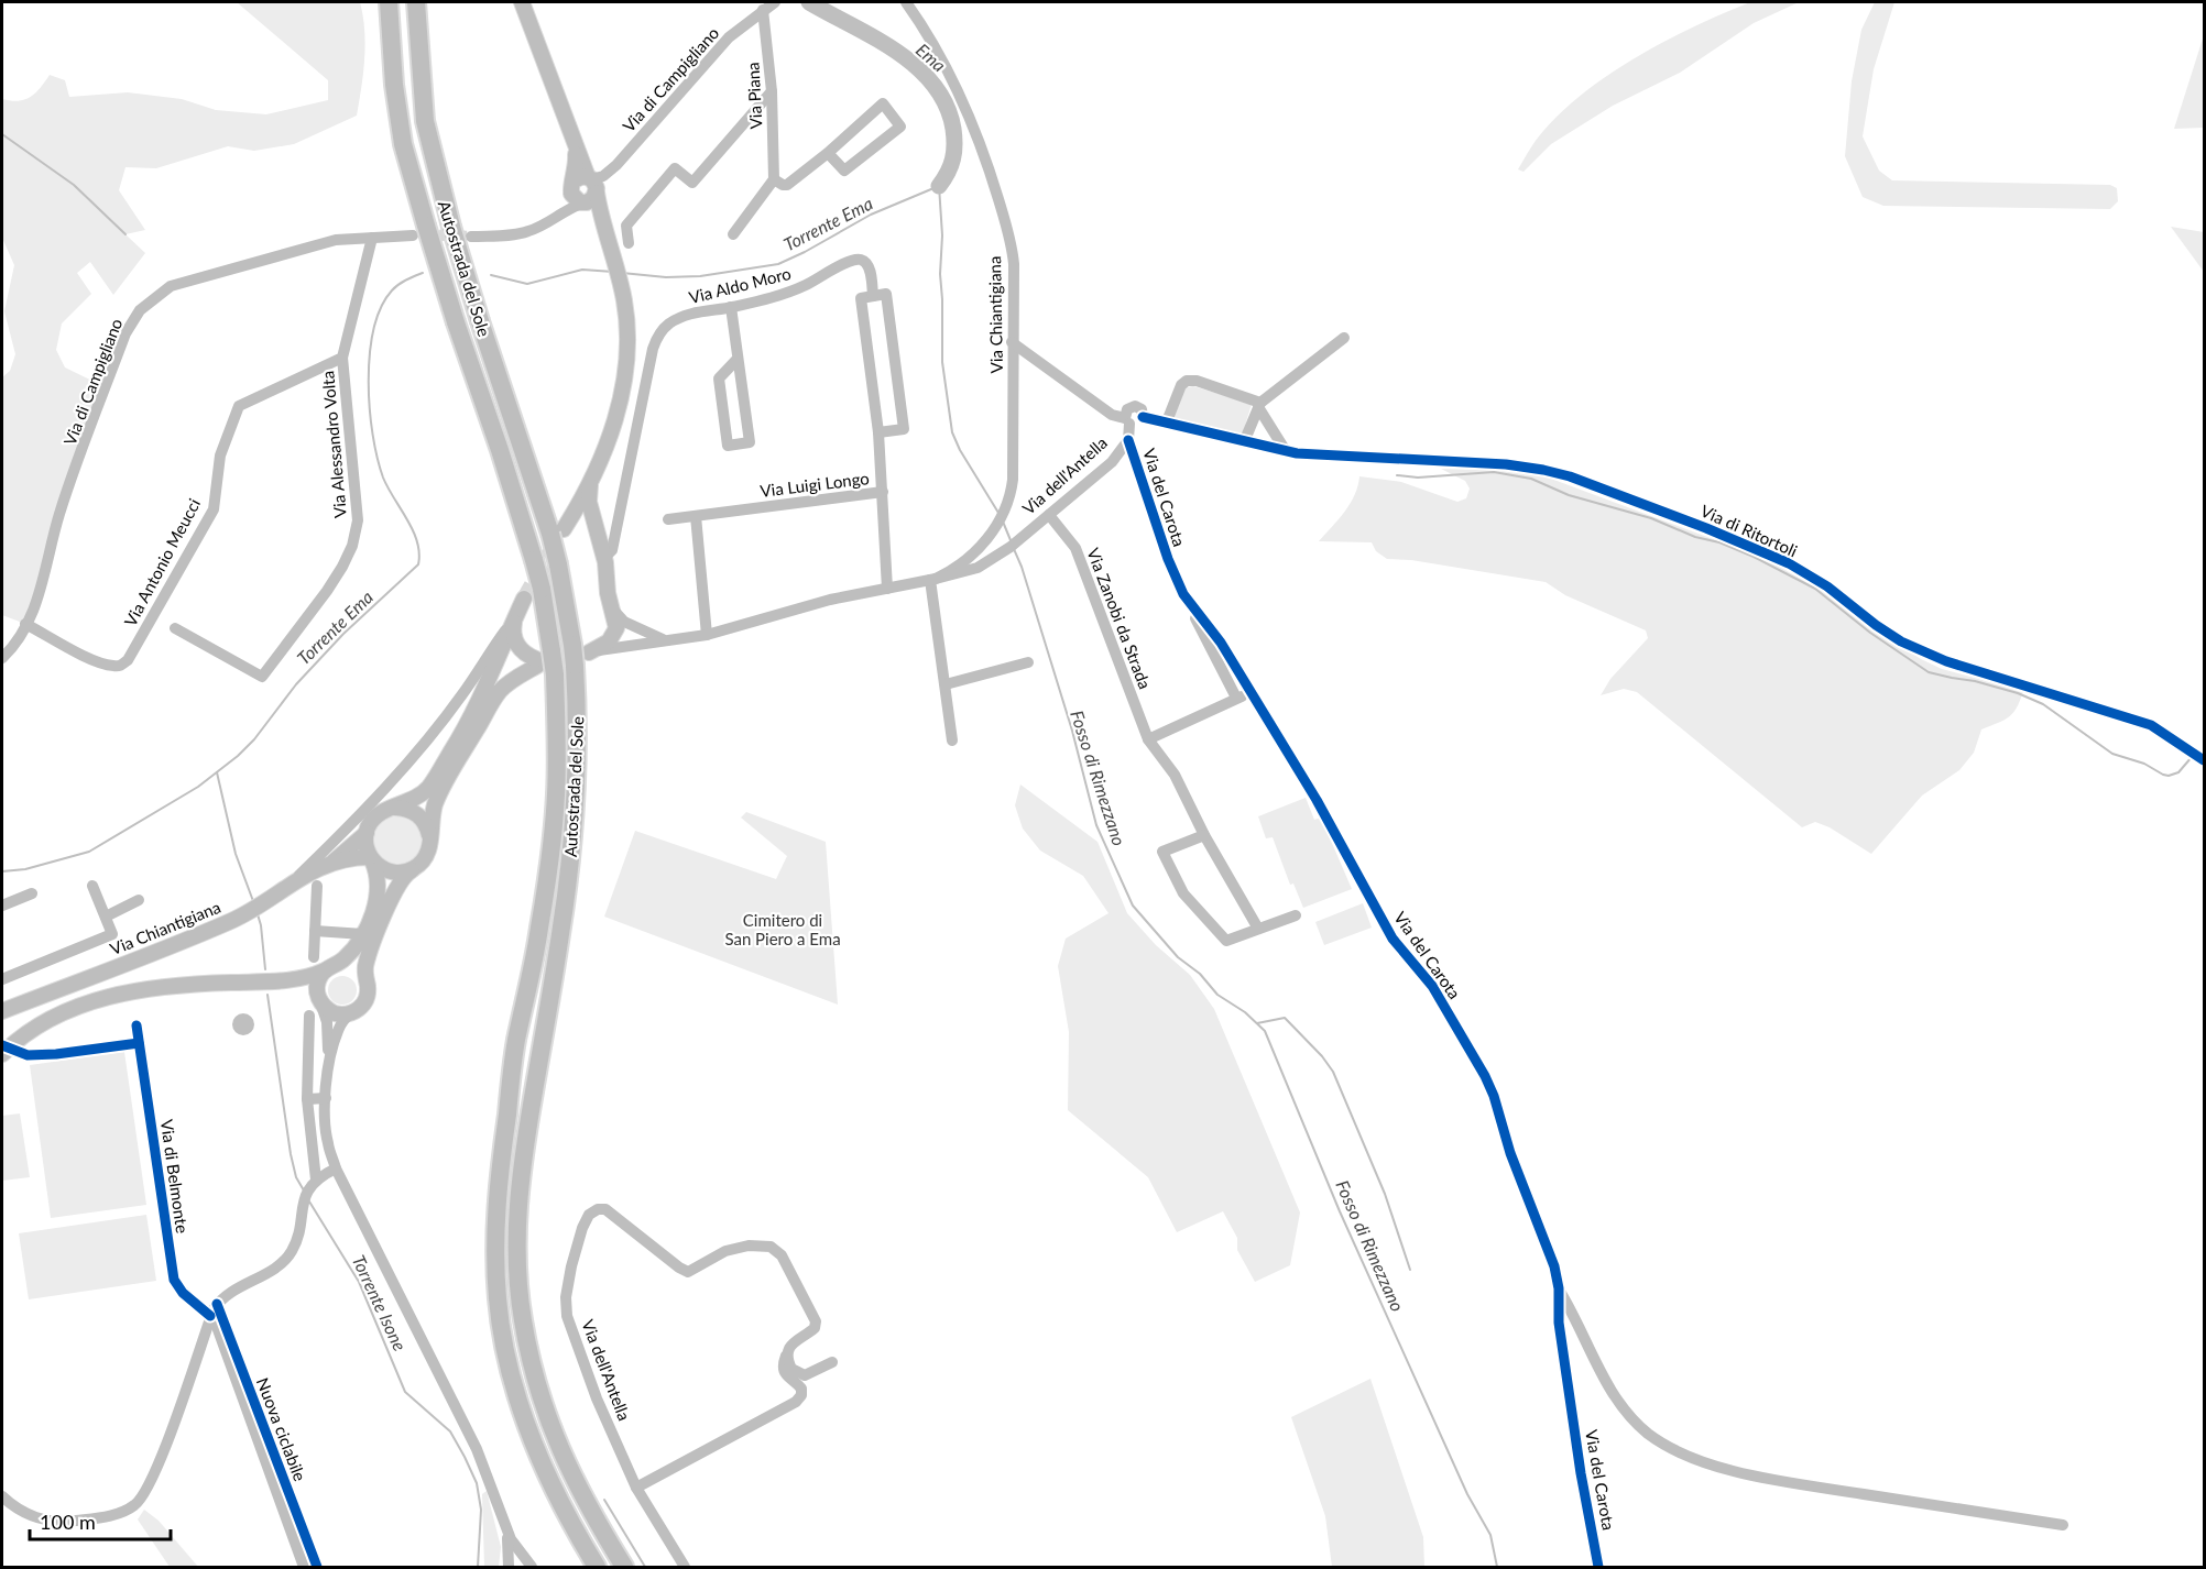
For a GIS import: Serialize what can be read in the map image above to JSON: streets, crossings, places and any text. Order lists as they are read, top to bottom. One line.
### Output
{"streets":{"highway":["Autostrada del Sole"],"main road":["Via Chiantigiana"],"street":["Via di Campigliano","Via Piana","Via Aldo Moro","Via Alessandro Volta","Via dell'Antella","Via Luigi Longo","Via del Carota","Via di Ritortoli","Via Antonio Meucci","Via Zanobi da Strada","Via di Belmonte"],"cycle path":["Nuova ciclabile"]},"crossings":[["Via di Campigliano","Via Piana"],["Via di Campigliano","Autostrada del Sole"],["Via di Campigliano","Via Antonio Meucci"],["Autostrada del Sole","Via Chiantigiana"],["Via Chiantigiana","Via dell'Antella"],["Via Chiantigiana","Via Luigi Longo"],["Via Alessandro Volta","Via Antonio Meucci"],["Via dell'Antella","Via del Carota"],["Via dell'Antella","Via di Ritortoli"],["Via dell'Antella","Via Zanobi da Strada"]],"water":["Ema","Torrente Ema","Fosso di Rimezzano","Torrente Isone"],"parks":["Cimitero di San Piero a Ema"],"scale_bar":"100 m"}
